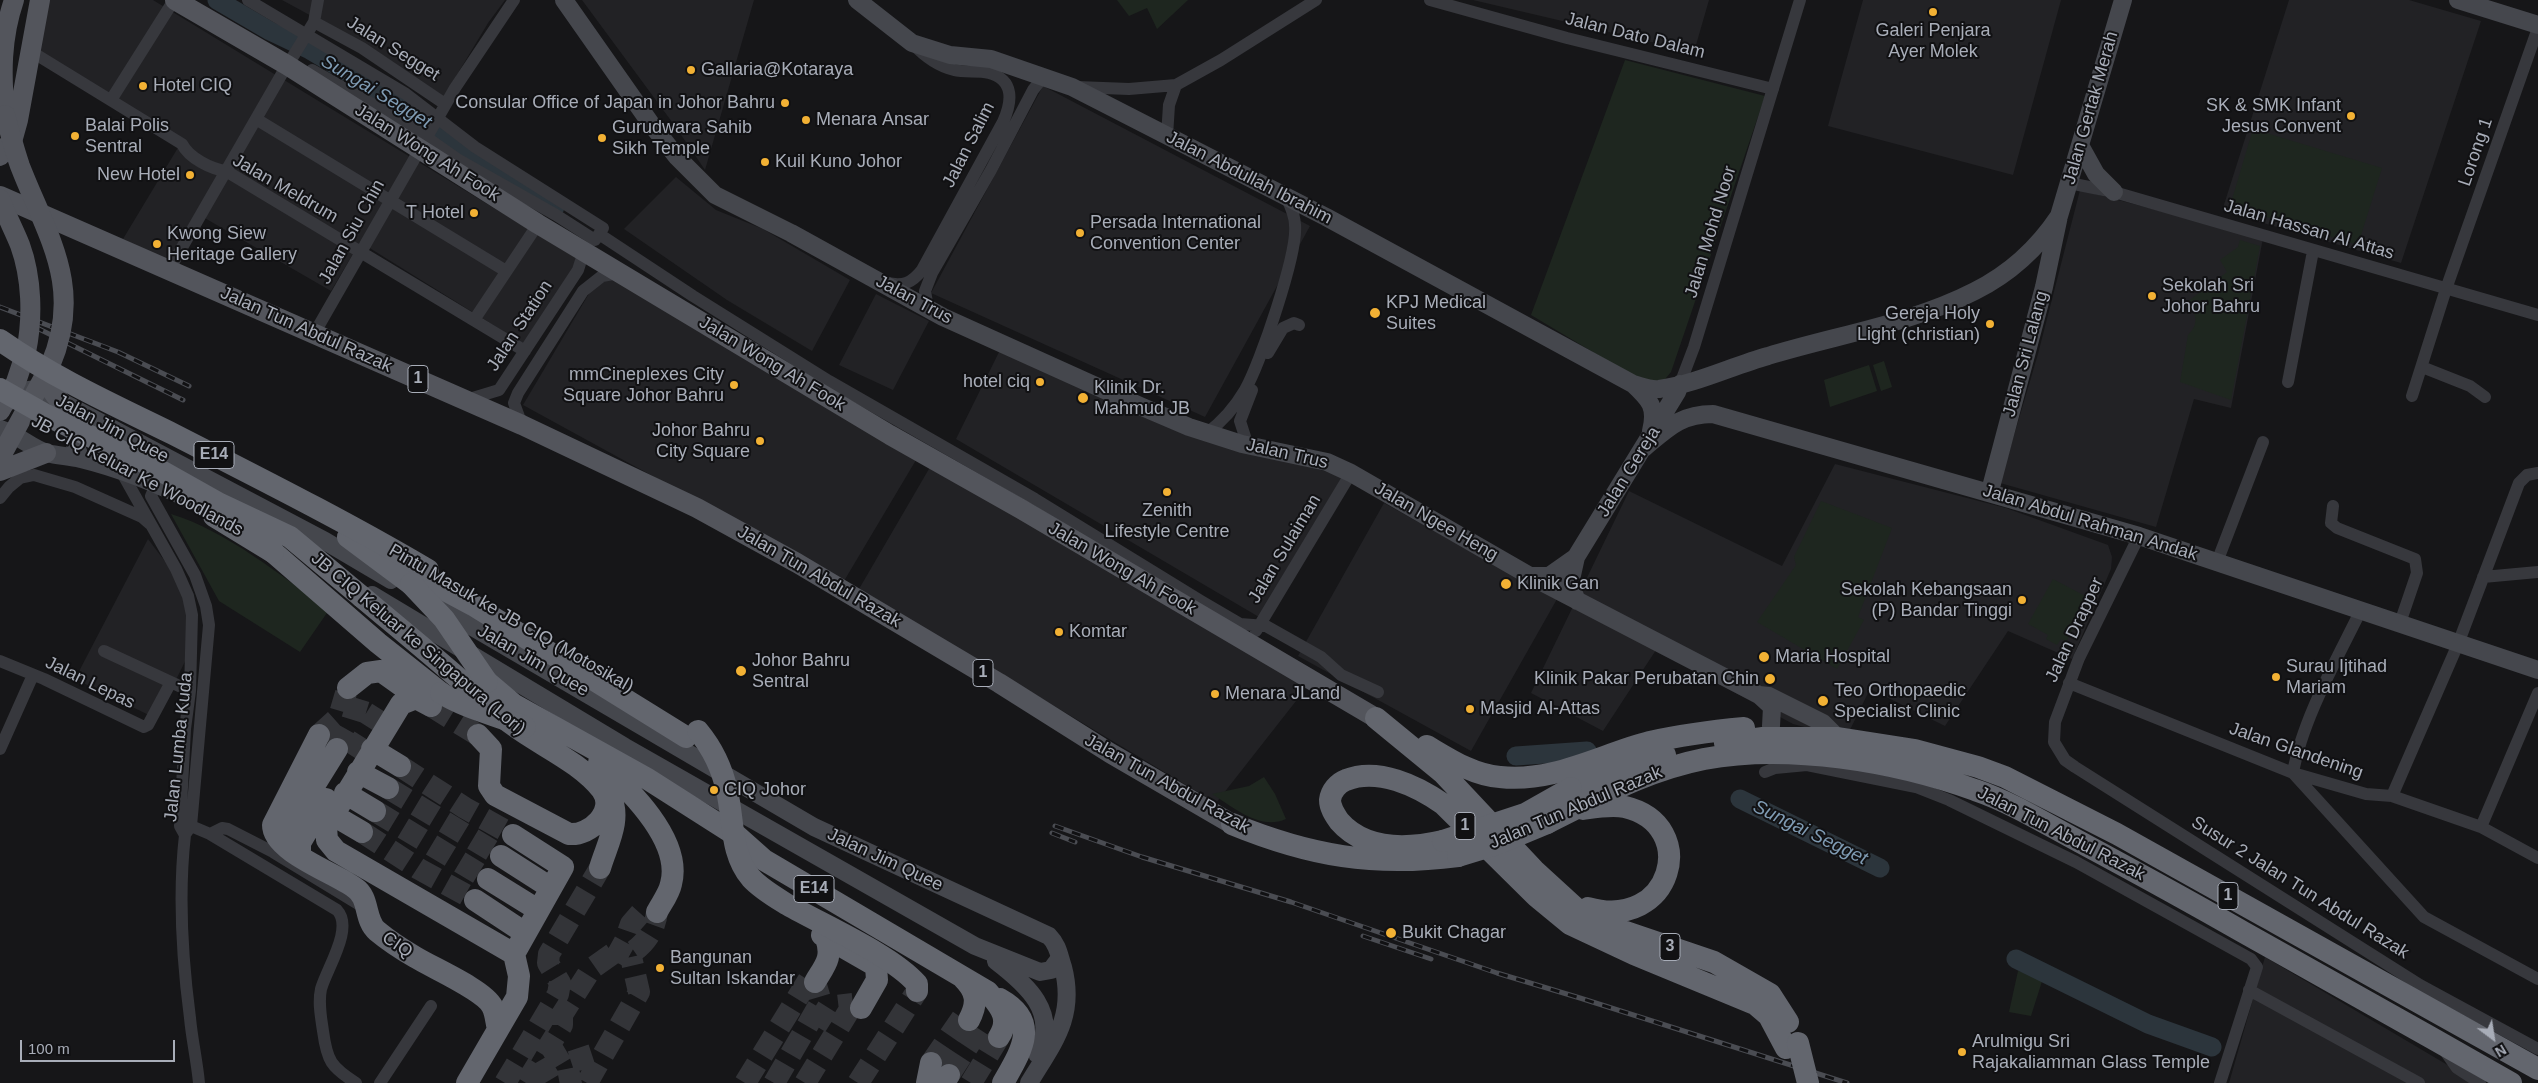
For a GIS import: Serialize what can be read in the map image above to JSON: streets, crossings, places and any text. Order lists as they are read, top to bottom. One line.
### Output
{"streets":{"highway":["Jalan Tun Abdul Razak","1","E14","JB CIQ Keluar Ke Woodlands","Pintu Masuk ke JB CIQ (Motosikal)","JB CIQ Keluar ke Singapura (Lori)","CIQ","3"],"main road":["Jalan Gertak Merah","Jalan Wong Ah Fook","Jalan Abdullah Ibrahim","Jalan Trus","Jalan Sri Lalang","Jalan Jim Quee","Jalan Gereja","Jalan Ngee Heng","Jalan Abdul Rahman Andak"],"street":["Jalan Dato Dalam","Jalan Segget","Jalan Salim","Lorong 1","Jalan Meldrum","Jalan Hassan Al Attas","Jalan Siu Chin","Jalan Mohd Noor","Jalan Station","Jalan Sulaiman","Jalan Drapper","Jalan Lepas","Jalan Lumba Kuda","Jalan Glandening","Susur 2 Jalan Tun Abdul Razak"]},"crossings":[["Jalan Dato Dalam","Jalan Mohd Noor"],["Jalan Segget","Jalan Siu Chin"],["Jalan Gertak Merah","Jalan Hassan Al Attas"],["Jalan Gertak Merah","Jalan Sri Lalang"],["Jalan Salim","Jalan Abdullah Ibrahim"],["Jalan Salim","Jalan Trus"],["Lorong 1","Jalan Hassan Al Attas"],["Jalan Wong Ah Fook","Jalan Siu Chin"],["Jalan Wong Ah Fook","Jalan Station"],["Jalan Wong Ah Fook","Jalan Sulaiman"],["Jalan Wong Ah Fook","3"],["Jalan Abdullah Ibrahim","Jalan Mohd Noor"],["Jalan Abdullah Ibrahim","Jalan Gereja"],["Jalan Abdullah Ibrahim","Jalan Abdul Rahman Andak"],["Jalan Meldrum","Jalan Siu Chin"],["Jalan Meldrum","Jalan Station"],["Jalan Siu Chin","Jalan Tun Abdul Razak"],["Jalan Mohd Noor","Jalan Gereja"],["Jalan Trus","Jalan Ngee Heng"],["Jalan Trus","Jalan Sulaiman"],["Jalan Station","Jalan Tun Abdul Razak"],["Jalan Tun Abdul Razak","1"],["Jalan Tun Abdul Razak","Jalan Ngee Heng"],["Jalan Tun Abdul Razak","Susur 2 Jalan Tun Abdul Razak"],["Jalan Sri Lalang","Jalan Abdul Rahman Andak"],["1","3"],["Jalan Jim Quee","E14"],["Jalan Jim Quee","JB CIQ Keluar ke Singapura (Lori)"],["Jalan Jim Quee","Jalan Lumba Kuda"],["E14","JB CIQ Keluar ke Singapura (Lori)"],["Jalan Gereja","Jalan Ngee Heng"],["Jalan Gereja","Jalan Abdul Rahman Andak"],["Jalan Ngee Heng","Jalan Sulaiman"],["Jalan Abdul Rahman Andak","Jalan Drapper"],["Jalan Drapper","Jalan Glandening"],["Jalan Drapper","Susur 2 Jalan Tun Abdul Razak"]],"water":["Sungai Segget"],"places":["Galeri Penjara Ayer Molek","Gallaria@Kotaraya","Hotel CIQ","Consular Office of Japan in Johor Bahru","SK & SMK Infant Jesus Convent","Menara Ansar","Balai Polis Sentral","Gurudwara Sahib Sikh Temple","Kuil Kuno Johor","New Hotel","T Hotel","Persada International Convention Center","Kwong Siew Heritage Gallery","Sekolah Sri Johor Bahru","KPJ Medical Suites","Gereja Holy Light (christian)","hotel ciq","mmCineplexes City Square Johor Bahru","Klinik Dr. Mahmud JB","Johor Bahru City Square","Zenith Lifestyle Centre","Klinik Gan","Sekolah Kebangsaan (P) Bandar Tinggi","Komtar","Maria Hospital","Johor Bahru Sentral","Surau Ijtihad Mariam","Klinik Pakar Perubatan Chin","Menara JLand","Teo Orthopaedic Specialist Clinic","Masjid Al-Attas","CIQ Johor","Bukit Chagar","Bangunan Sultan Iskandar","Arulmigu Sri Rajakaliamman Glass Temple"],"scale_bar":"100 m","north":"bottom right"}
